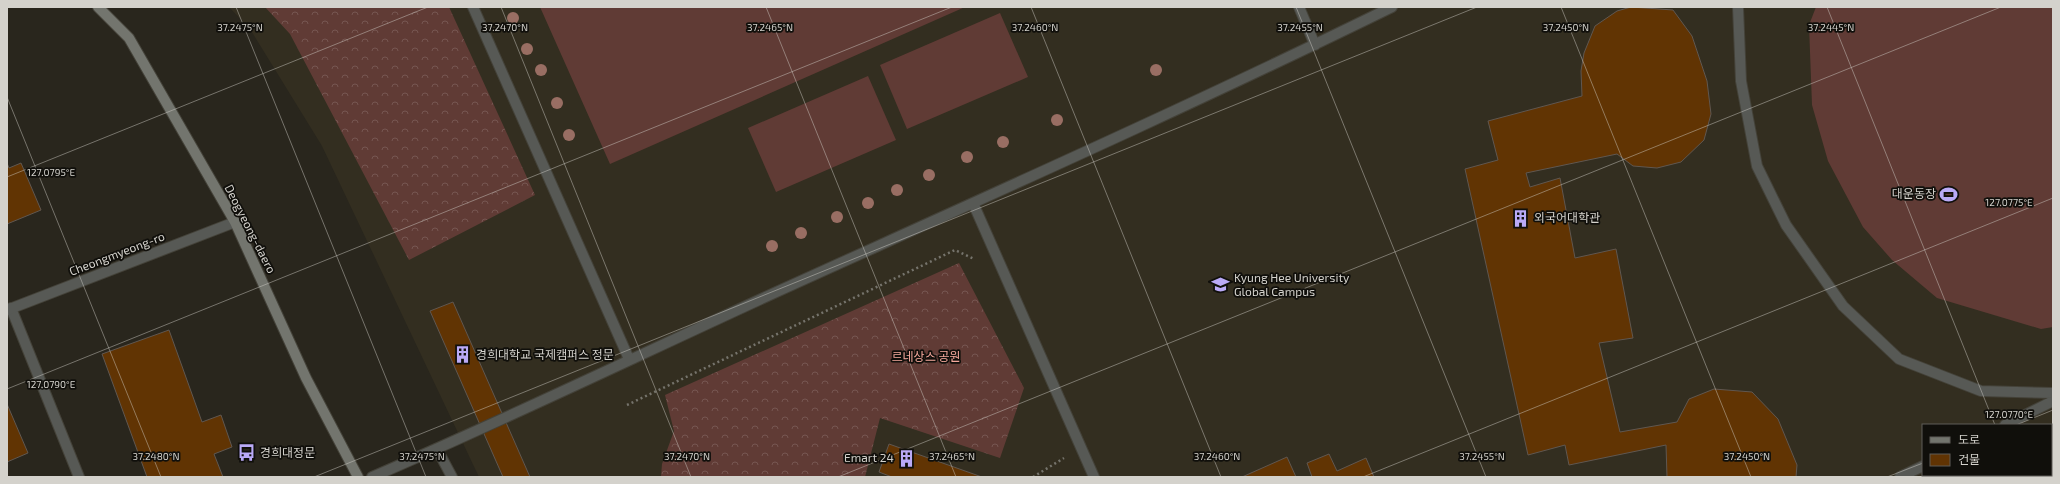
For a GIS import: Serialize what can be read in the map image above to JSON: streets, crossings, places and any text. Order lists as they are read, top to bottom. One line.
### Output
{"streets":{"main road":["Deogyeong-daero"],"street":["Cheongmyeong-ro"]},"crossings":[["Deogyeong-daero","Cheongmyeong-ro"]],"parks":["르네상스 공원"],"places":{"sports":["대운동장"],"building":["외국어대학관","경희대학교 국제캠퍼스 정문","Emart 24"],"school or university":["Kyung Hee University Global Campus"],"bus stop":["경희대정문"]},"legend":["도로","건물"],"coordinates":["37.2475°N","37.2470°N","37.2465°N","37.2460°N","37.2455°N","37.2450°N","37.2445°N","127.0795°E","127.0775°E","127.0790°E","127.0770°E","37.2480°N"]}
